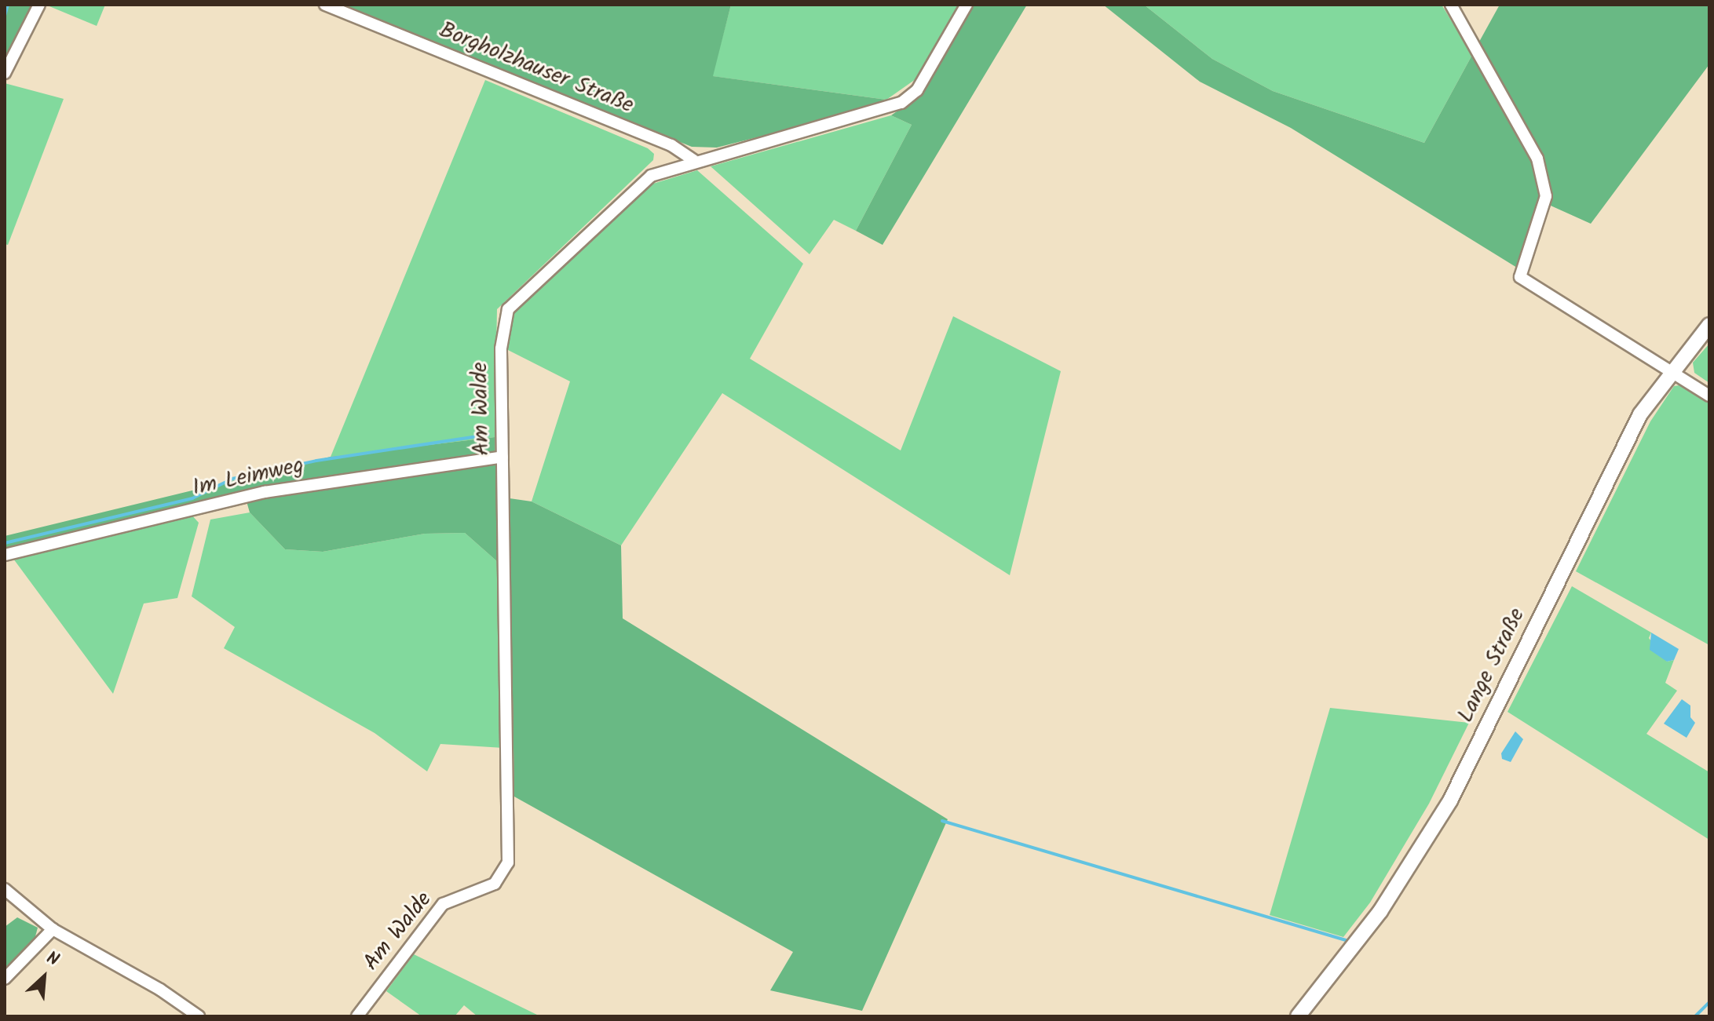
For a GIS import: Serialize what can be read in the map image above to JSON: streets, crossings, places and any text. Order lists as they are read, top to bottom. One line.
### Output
{"streets":{"street":["Borgholzhauser Straße","Am Walde","Im Leimweg","Lange Straße"]},"crossings":[["Borgholzhauser Straße","Am Walde"],["Am Walde","Im Leimweg"]],"north":"top right"}
